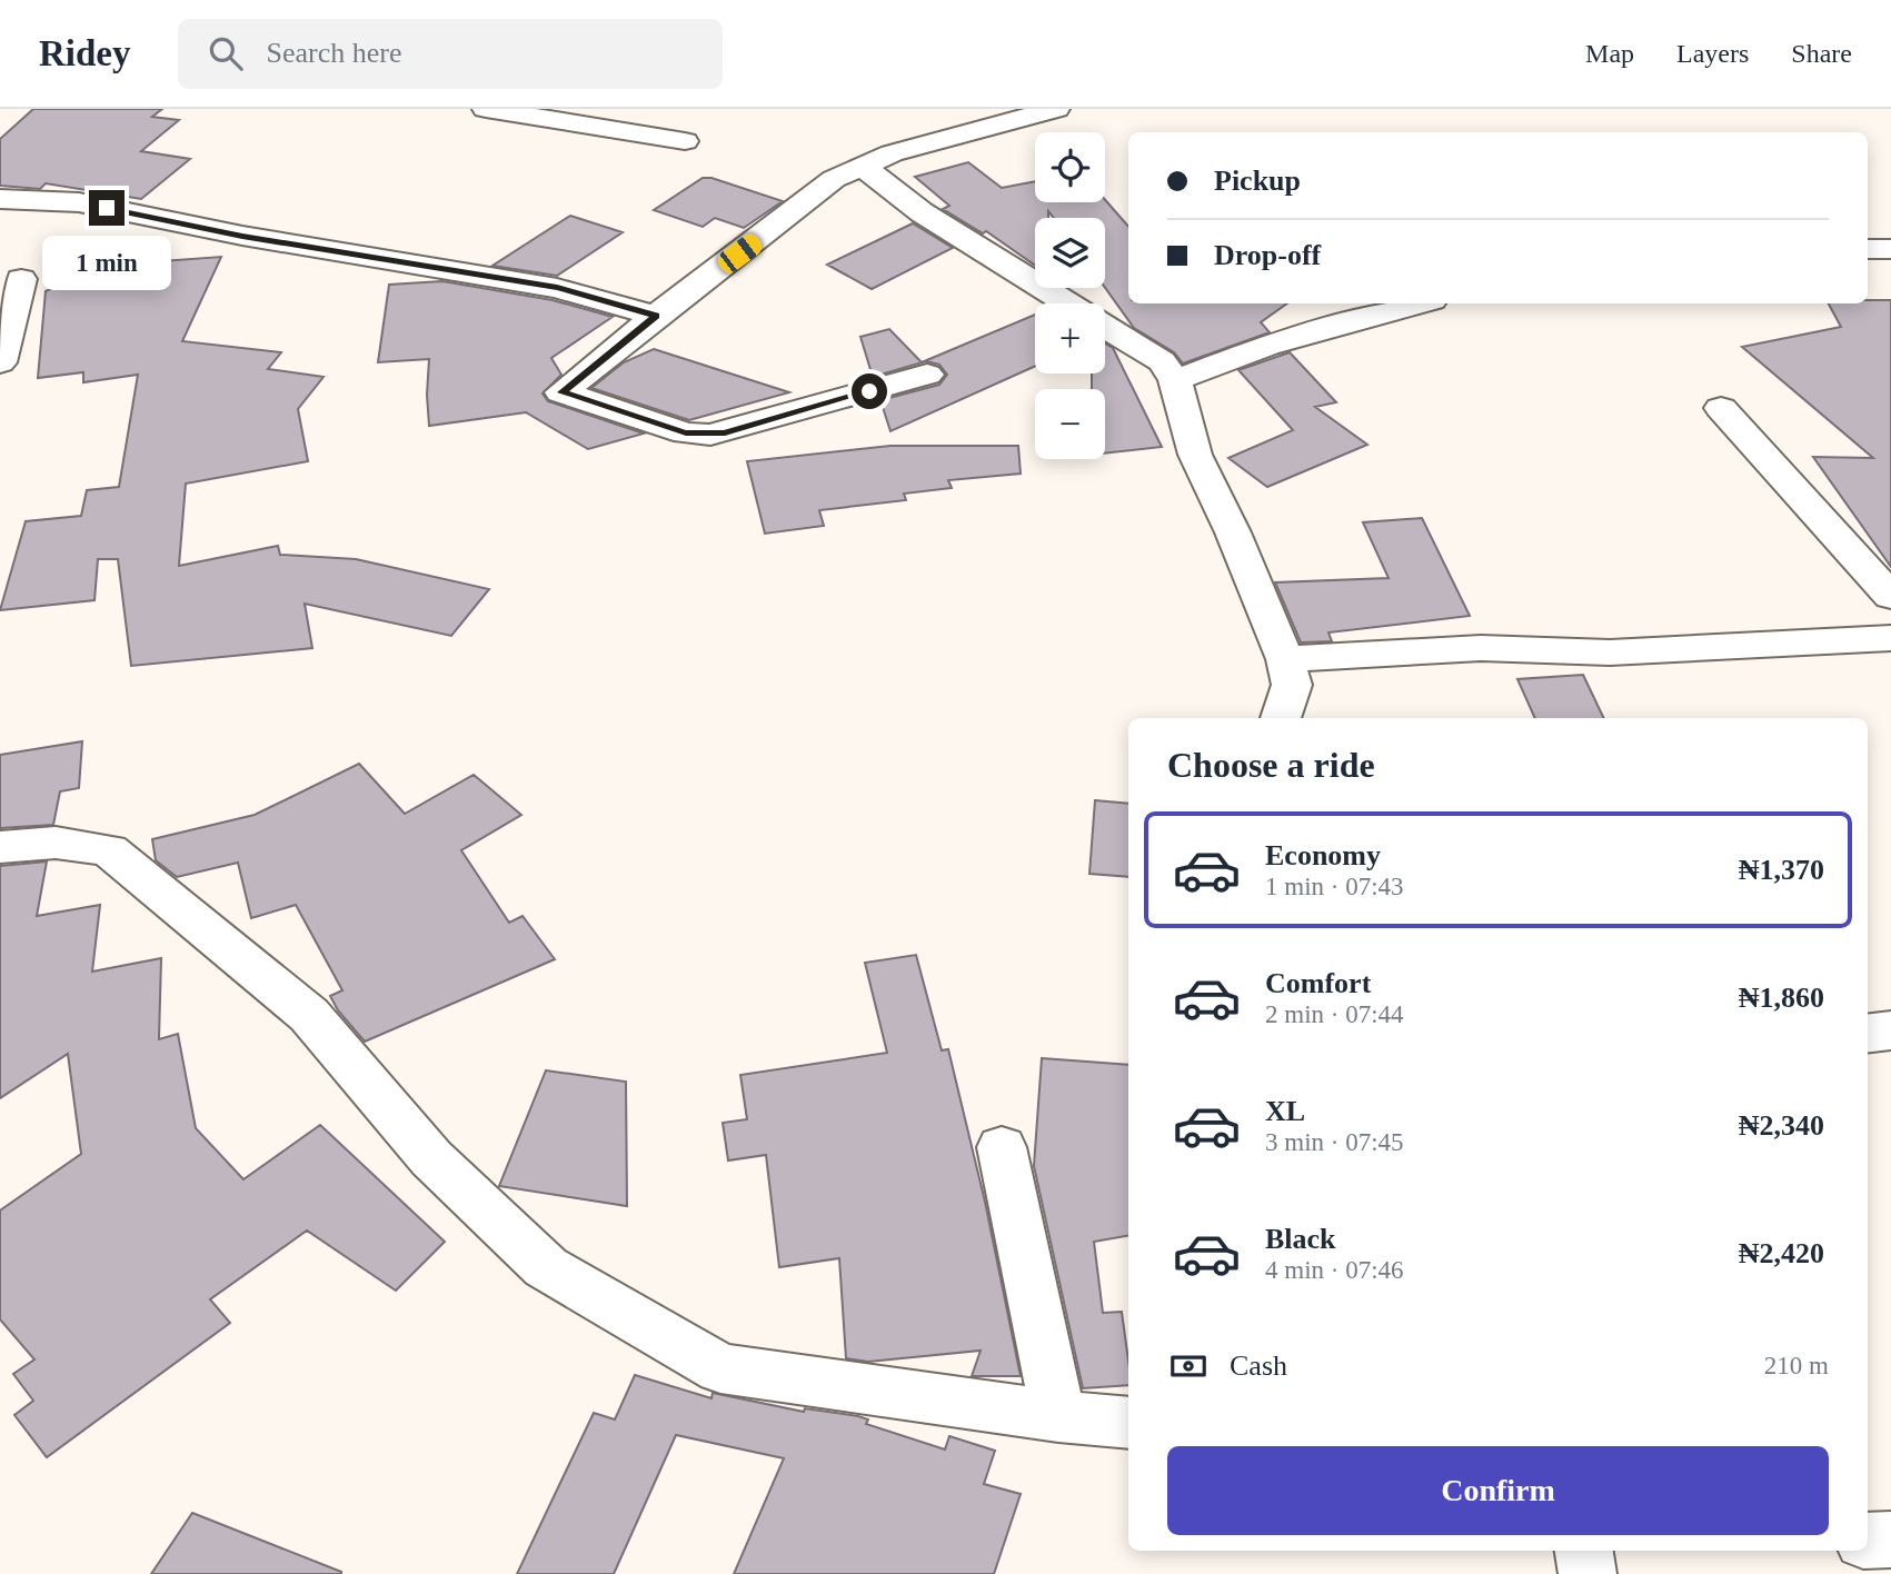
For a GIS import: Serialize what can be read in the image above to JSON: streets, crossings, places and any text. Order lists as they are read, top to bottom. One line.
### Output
{"page":{"header":"Ridey","search":"Search here","nav":["Map","Layers","Share"],"map_buttons":["+","−"],"banner":["Pickup","Drop-off"],"bubble":"1 min","heading":"Choose a ride","list":[{"name":"Economy","note":"1 min · 07:43","value":"₦1,370"},{"name":"Comfort","note":"2 min · 07:44","value":"₦1,860"},{"name":"XL","note":"3 min · 07:45","value":"₦2,340"},{"name":"Black","note":"4 min · 07:46","value":"₦2,420"}],"pay":["Cash","210 m"],"buttons":"Confirm"}}
